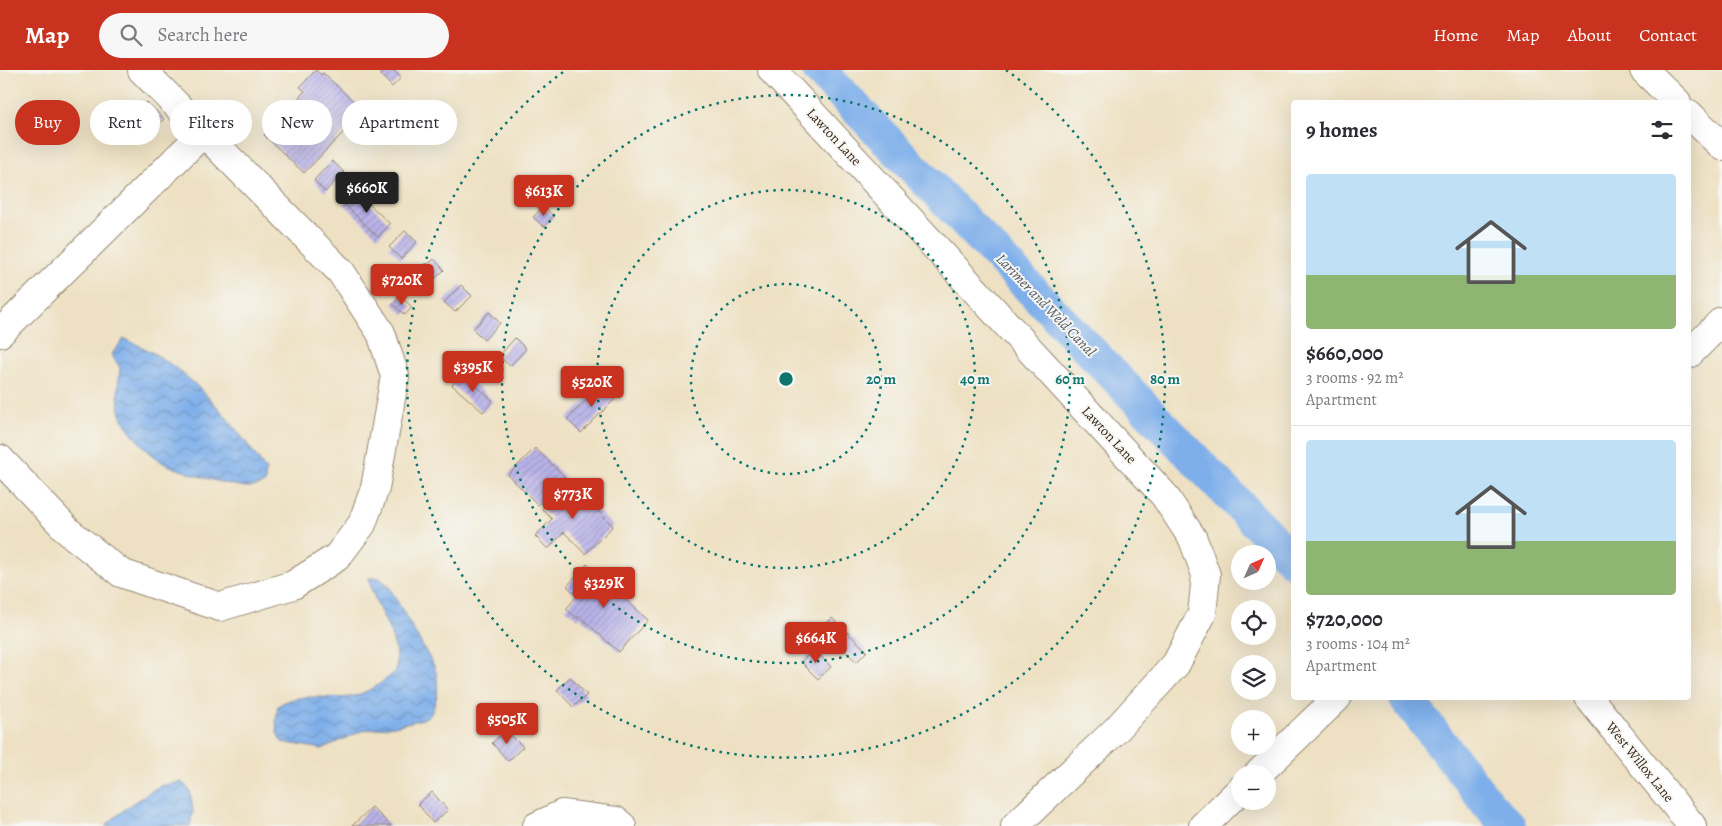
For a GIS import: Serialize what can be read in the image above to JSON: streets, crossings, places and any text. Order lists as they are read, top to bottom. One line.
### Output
{"streets":{"street":["Lawton Lane","West Willox Lane"]},"water":["Larimer and Weld Canal"],"north":"top right","page":{"header":"Map","search":"Search here","nav":["Home","Map","About","Contact"],"chip":["Buy","Rent","Filters","New","Apartment"],"heading":"9 homes","list":[{"name":"$660,000","note":"3 rooms · 92 m² · Apartment"},{"name":"$720,000","note":"3 rooms · 104 m² · Apartment"}],"price":["$660K","$613K","$720K","$395K","$520K","$773K","$329K","$664K","$505K"],"map_buttons":["+","−"]},"rings":["20 m","40 m","60 m","80 m"]}
